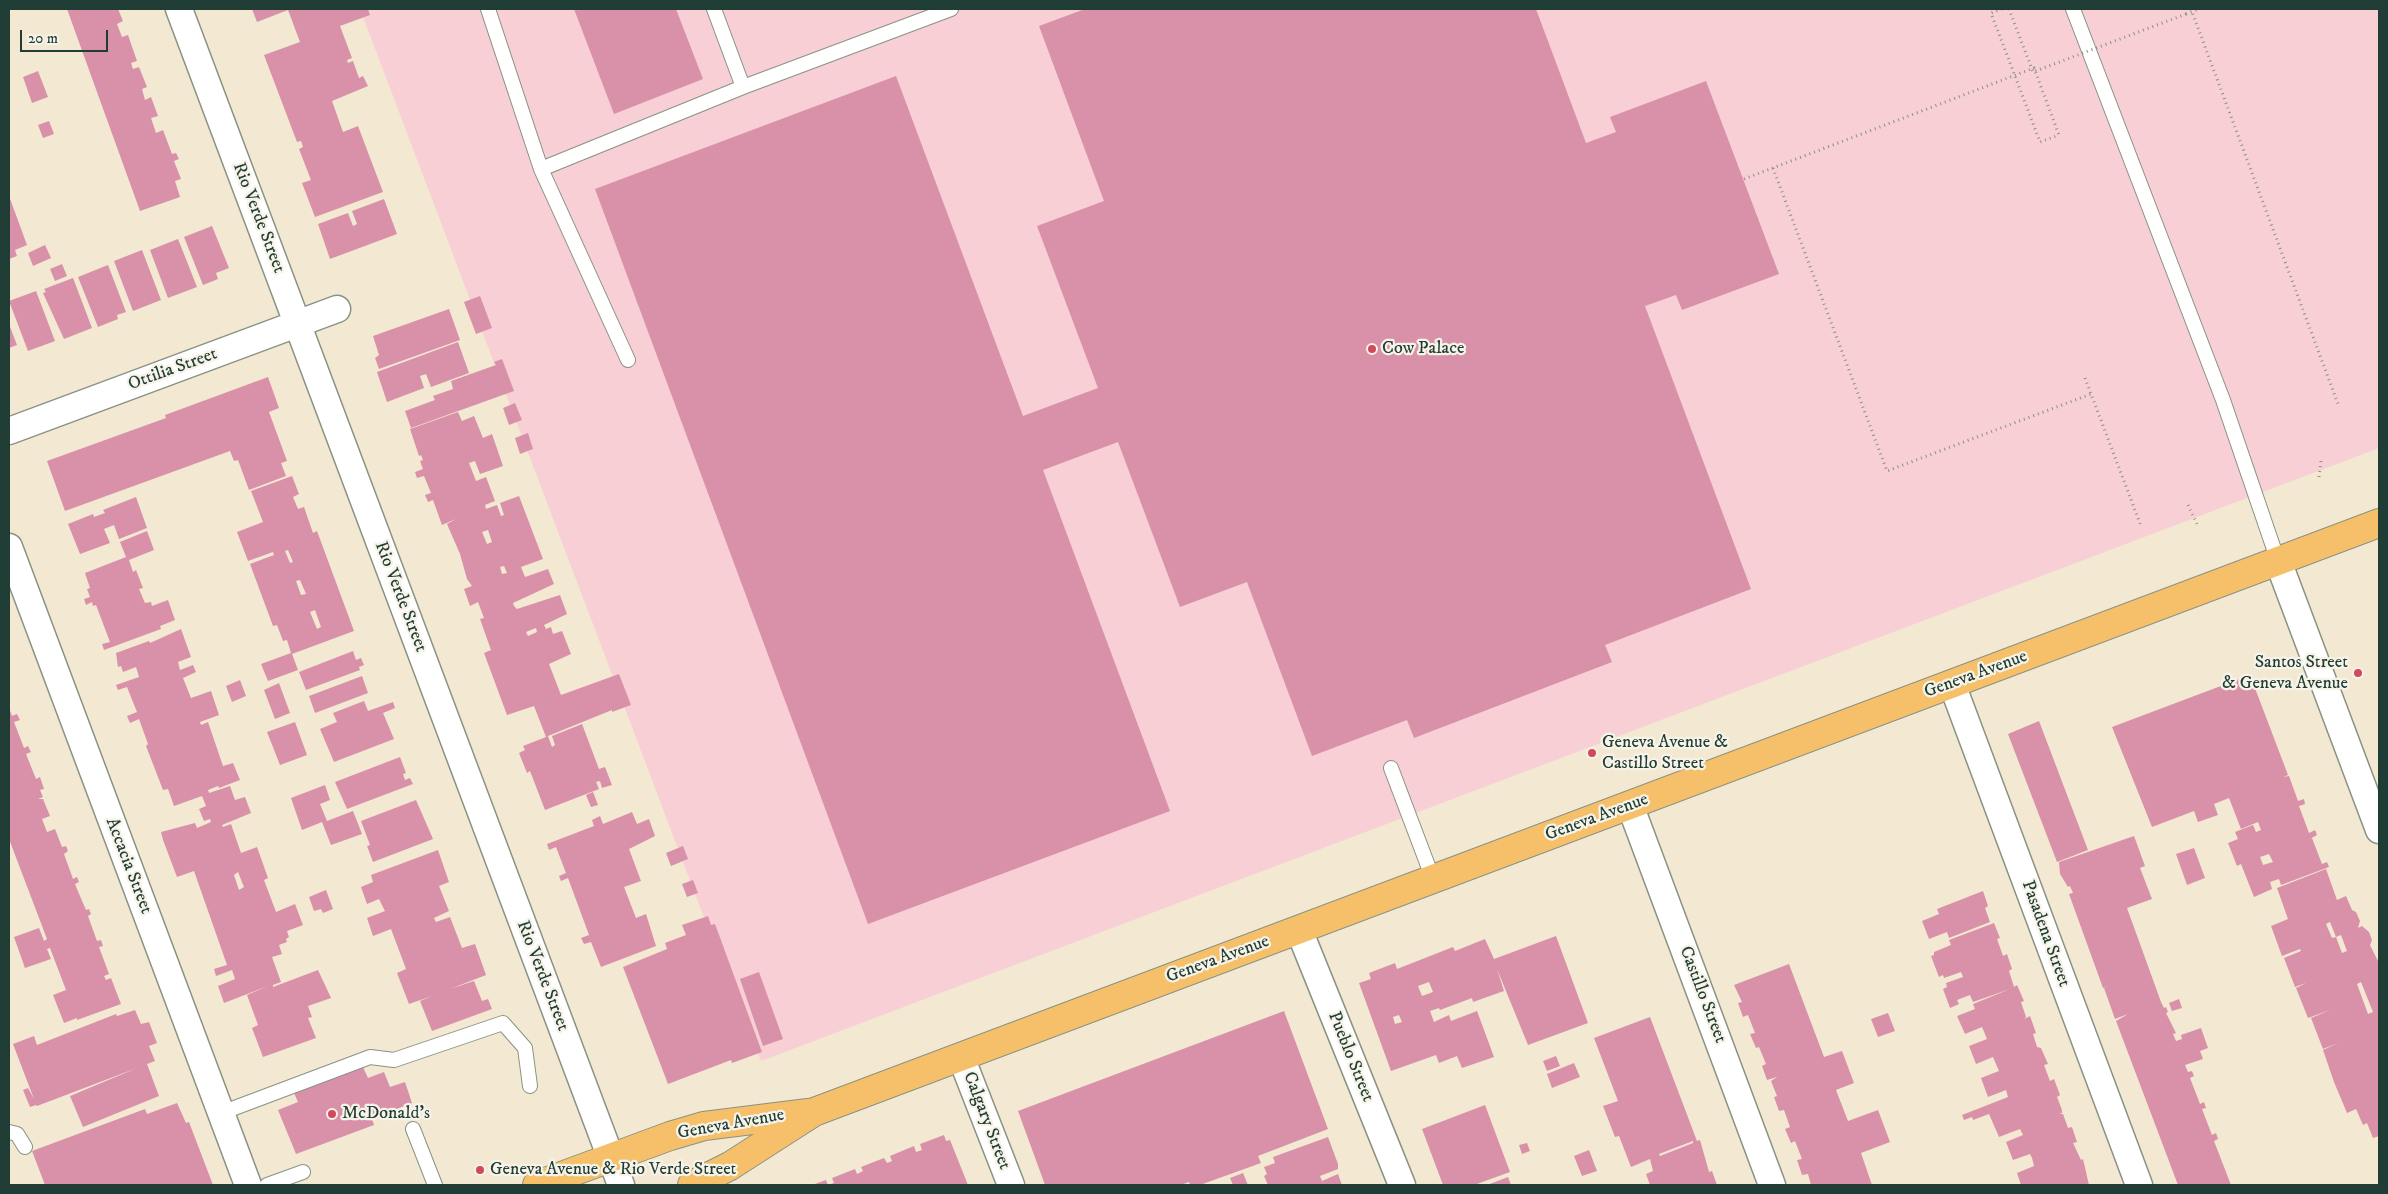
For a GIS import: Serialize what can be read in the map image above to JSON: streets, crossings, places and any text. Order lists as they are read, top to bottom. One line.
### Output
{"streets":{"main road":["Geneva Avenue"],"street":["Rio Verde Street","Ottilia Street","Accacia Street","Pasadena Street","Castillo Street","Pueblo Street","Calgary Street"]},"crossings":[["Rio Verde Street","Ottilia Street"],["Rio Verde Street","Geneva Avenue"],["Geneva Avenue","Pasadena Street"],["Geneva Avenue","Castillo Street"],["Geneva Avenue","Pueblo Street"],["Geneva Avenue","Calgary Street"]],"places":["Cow Palace","Santos Street & Geneva Avenue","Geneva Avenue & Castillo Street","McDonald's","Geneva Avenue & Rio Verde Street"],"scale_bar":"20 m"}
